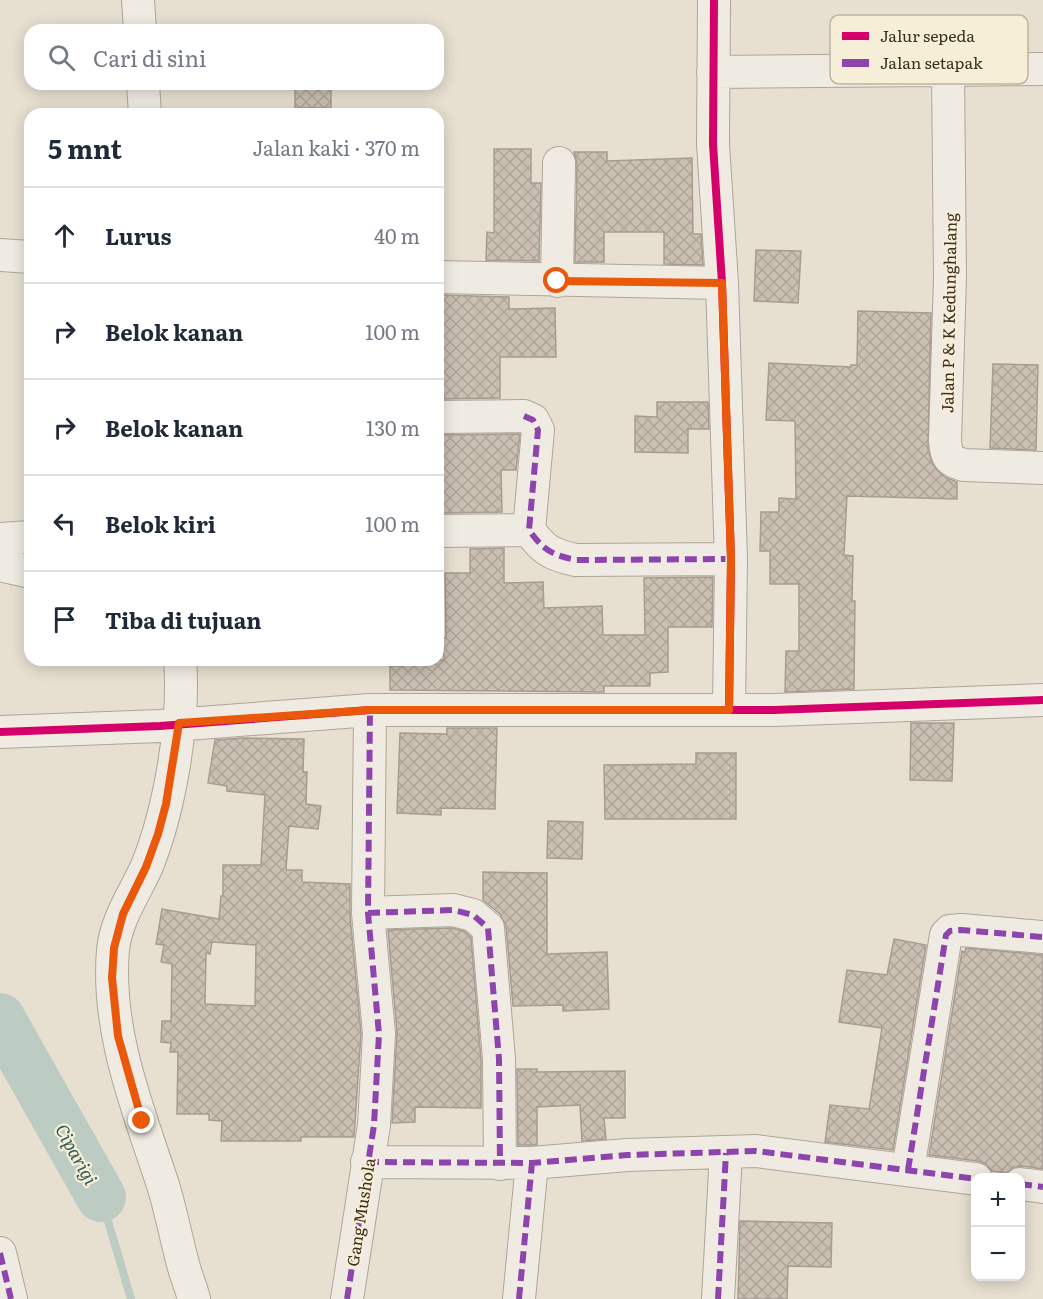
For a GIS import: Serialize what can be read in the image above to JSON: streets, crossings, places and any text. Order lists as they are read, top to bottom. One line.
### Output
{"streets":{"street":["Jalan P & K Kedunghalang","Gang Mushola"]},"water":["Ciparigi"],"legend":["Jalur sepeda","Jalan setapak"],"page":{"search":"Cari di sini","heading":["5 mnt","Jalan kaki · 370 m"],"list":[["Lurus","40 m"],["Belok kanan","100 m"],["Belok kanan","130 m"],["Belok kiri","100 m"],"Tiba di tujuan"],"map_buttons":["+","−"]}}
